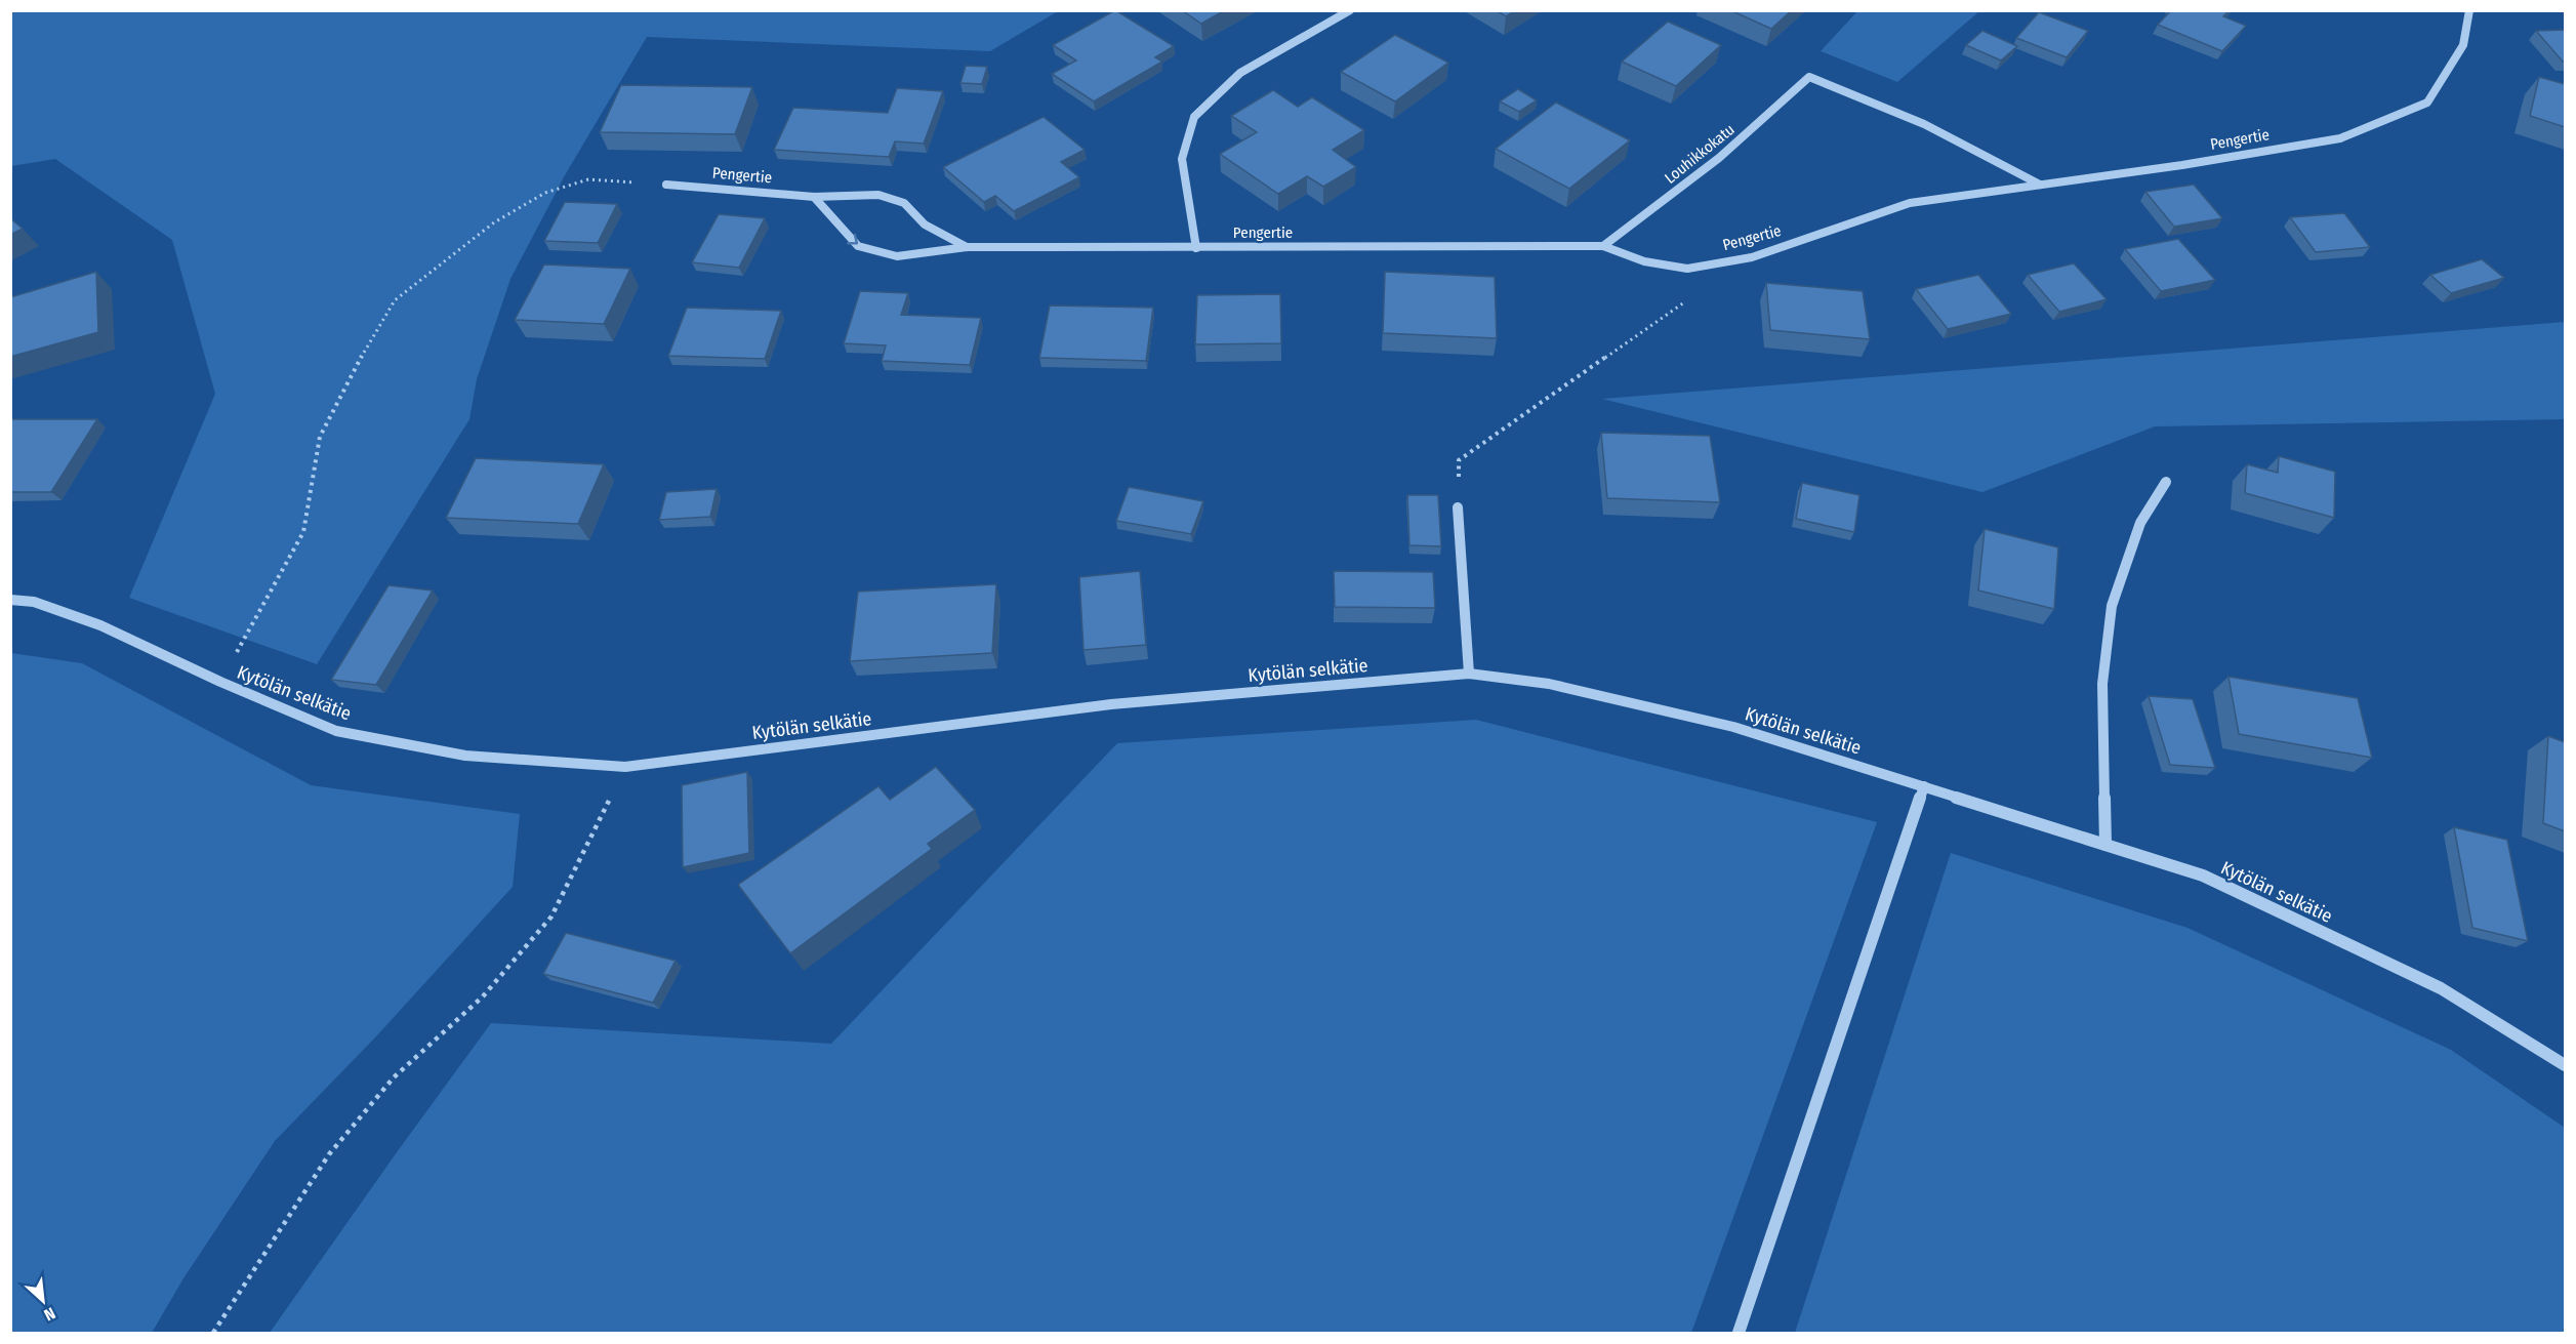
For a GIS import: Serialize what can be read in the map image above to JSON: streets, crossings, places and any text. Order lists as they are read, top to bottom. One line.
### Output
{"streets":{"street":["Pengertie","Louhikkokatu","Kytölän selkätie"]},"crossings":[["Pengertie","Louhikkokatu"]],"north":"bottom right"}
